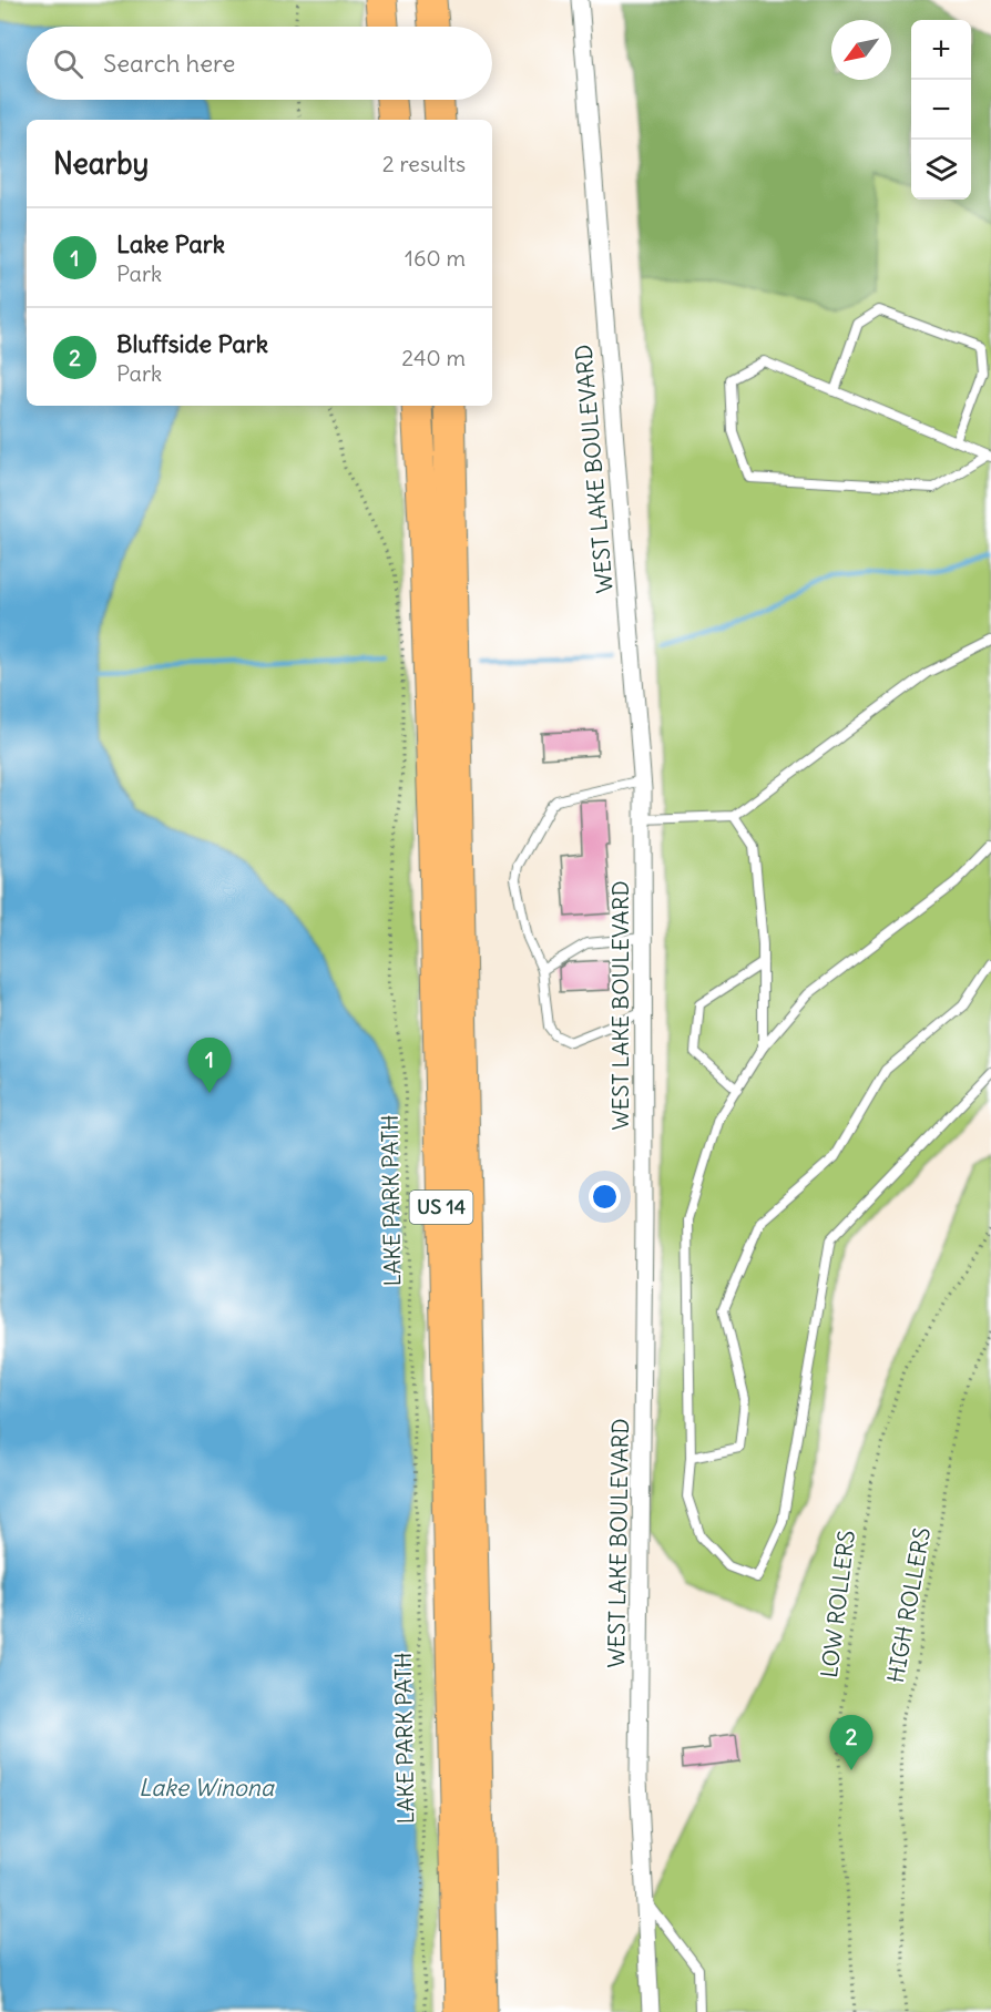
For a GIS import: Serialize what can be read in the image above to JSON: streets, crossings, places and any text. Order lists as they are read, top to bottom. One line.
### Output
{"streets":{"highway":["US 14"],"street":["WEST LAKE BOULEVARD"],"path":["LAKE PARK PATH","LOW ROLLERS","HIGH ROLLERS"]},"water":["Lake Winona"],"north":"bottom left","page":{"map_buttons":["+","−"],"search":"Search here","heading":["Nearby","2 results"],"list":[{"mark":"1","name":"Lake Park","note":"Park","value":"160 m"},{"mark":"2","name":"Bluffside Park","note":"Park","value":"240 m"}],"pins":["1","2"]}}
